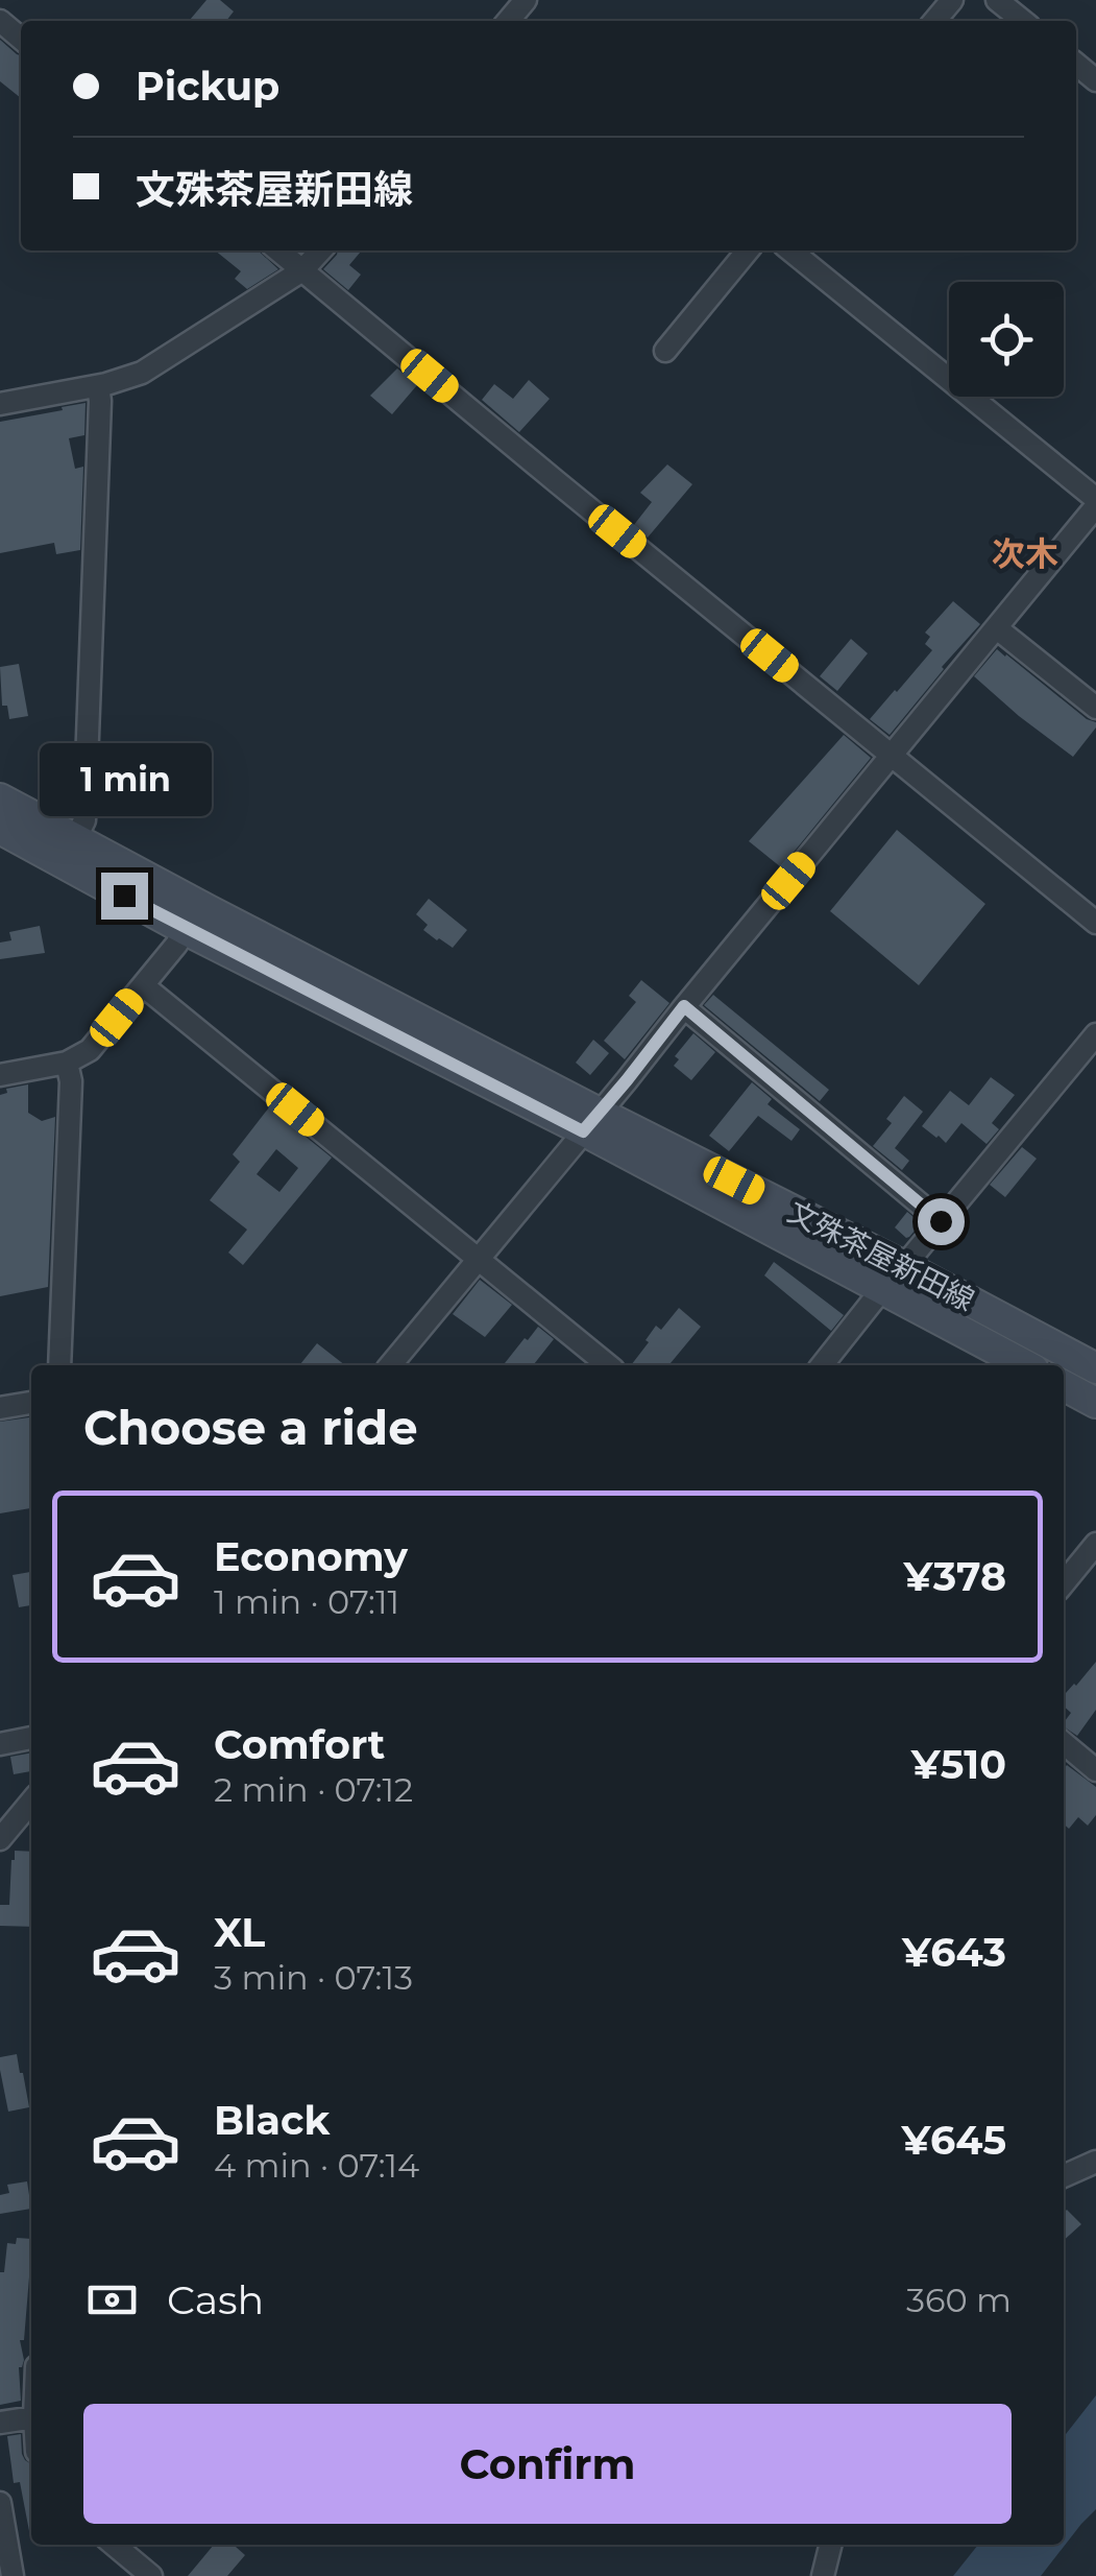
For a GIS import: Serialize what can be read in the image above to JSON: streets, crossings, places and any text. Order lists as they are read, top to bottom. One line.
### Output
{"streets":{"main road":["文殊茶屋新田線"]},"districts":["次木"],"page":{"banner":["Pickup","文殊茶屋新田線"],"bubble":"1 min","heading":"Choose a ride","list":[{"name":"Economy","note":"1 min · 07:11","value":"¥378"},{"name":"Comfort","note":"2 min · 07:12","value":"¥510"},{"name":"XL","note":"3 min · 07:13","value":"¥643"},{"name":"Black","note":"4 min · 07:14","value":"¥645"}],"pay":["Cash","360 m"],"buttons":"Confirm"}}
